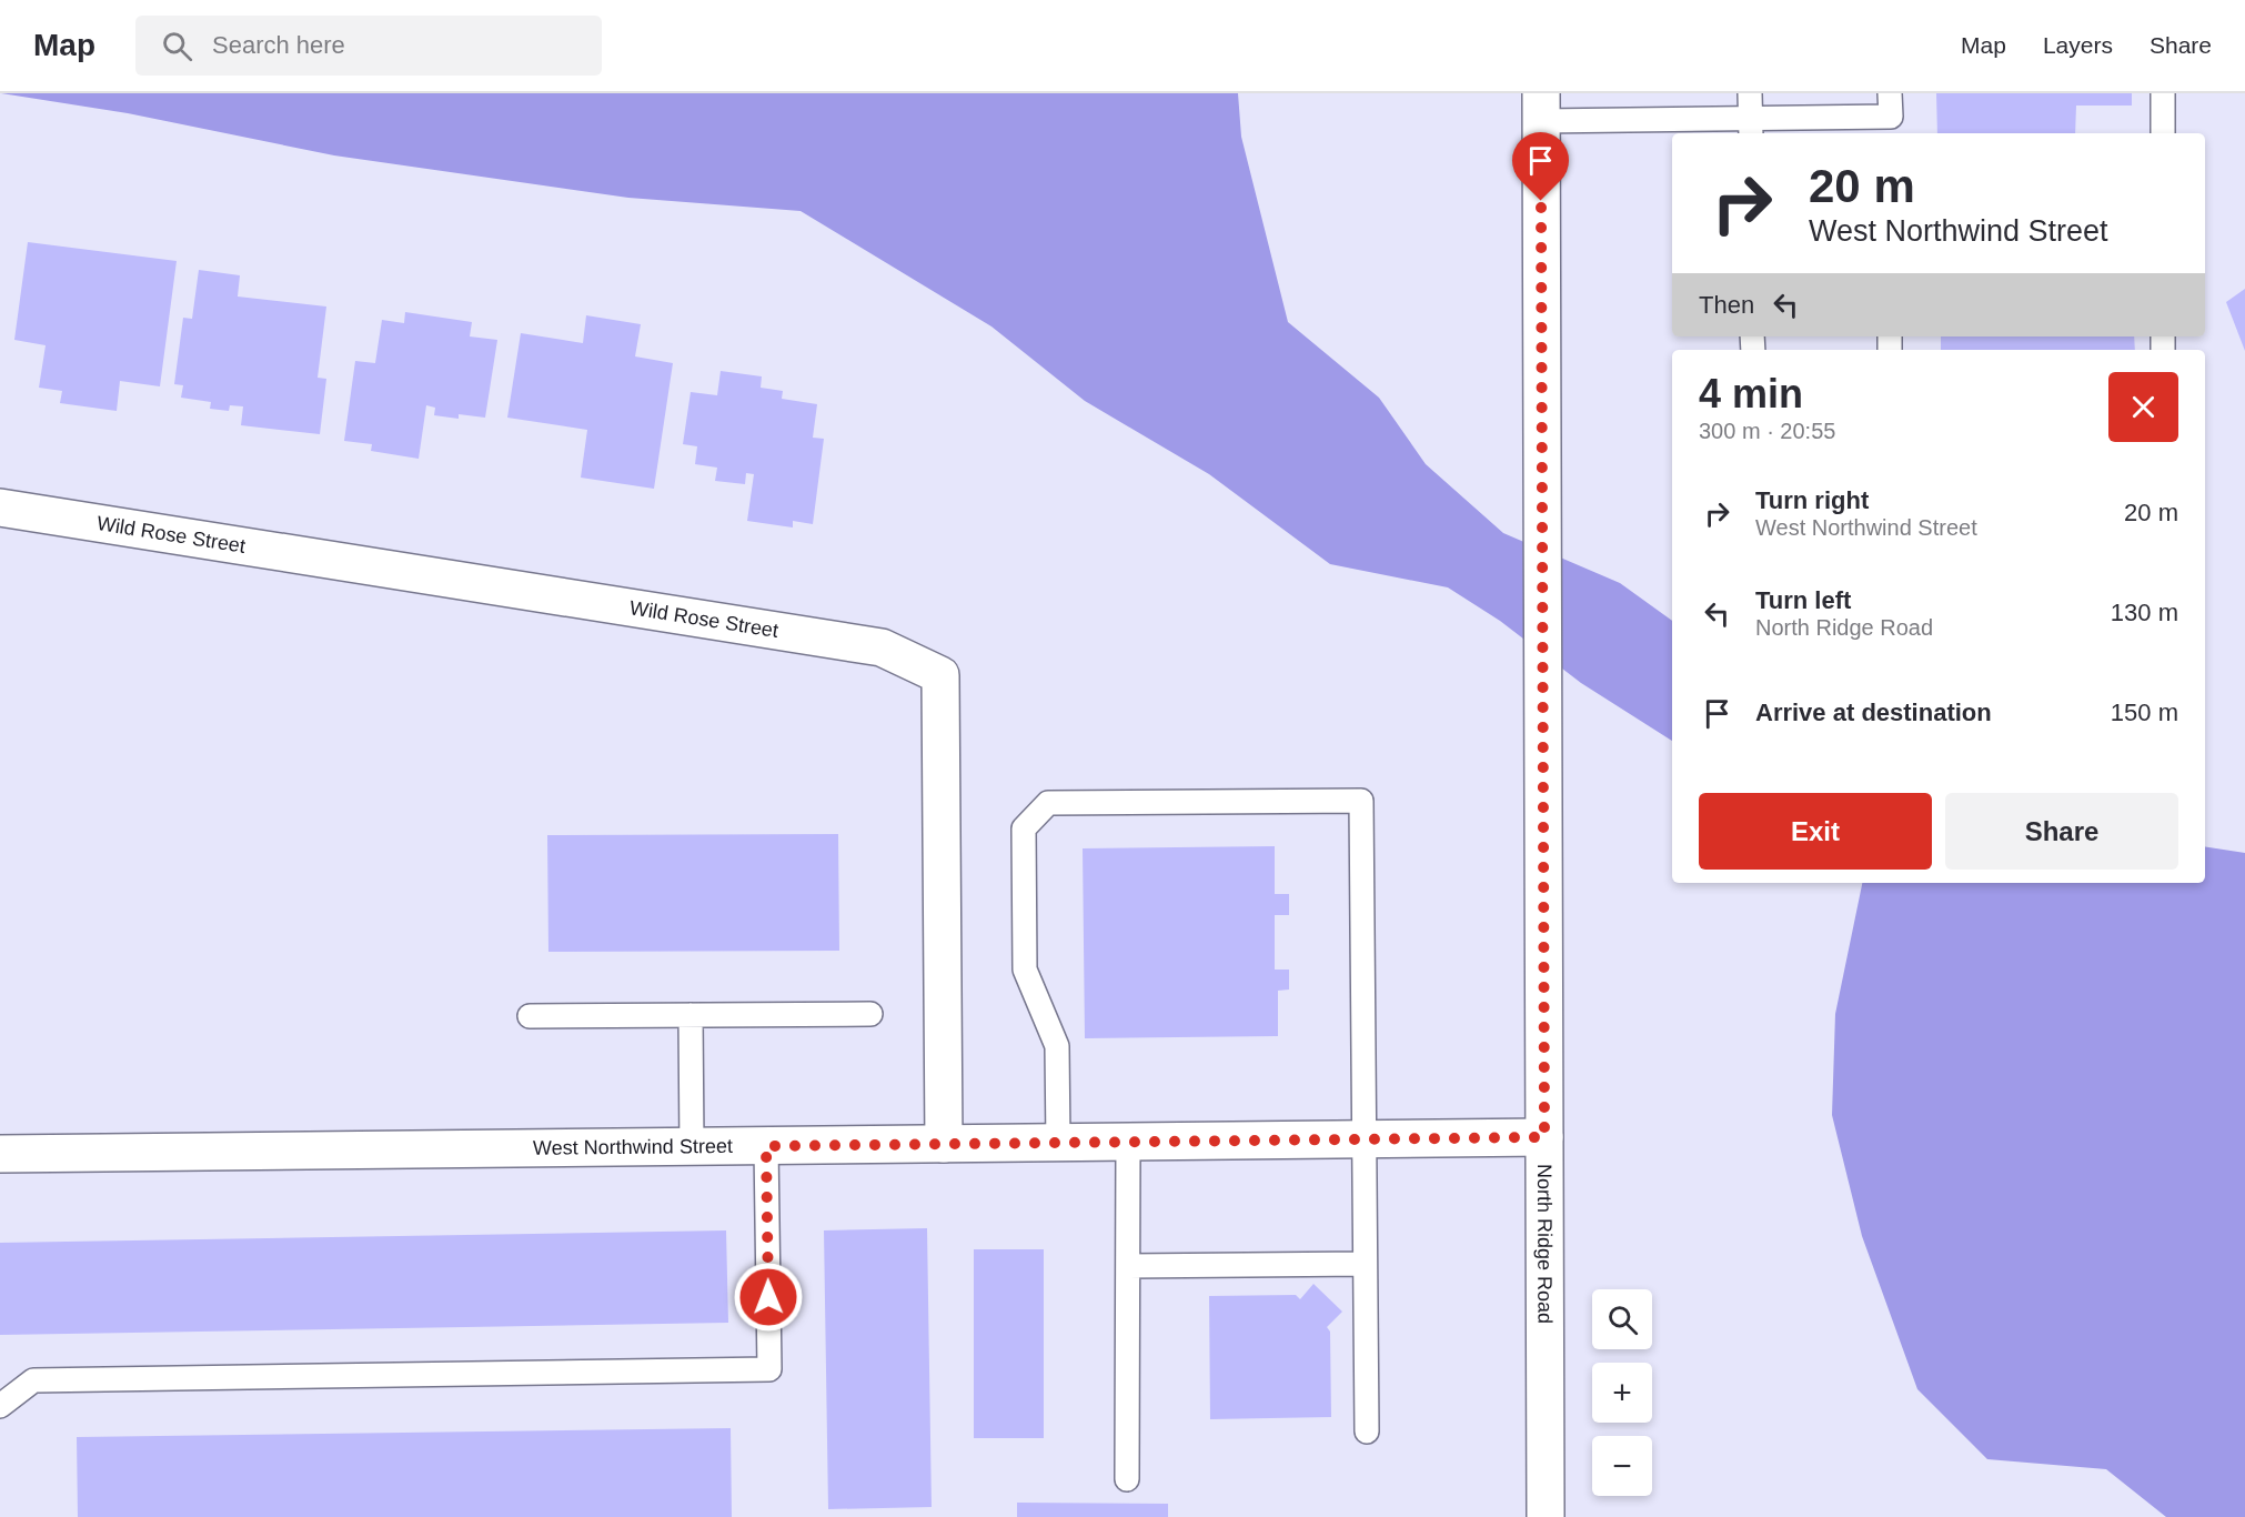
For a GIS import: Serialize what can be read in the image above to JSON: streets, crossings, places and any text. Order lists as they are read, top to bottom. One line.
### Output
{"streets":{"street":["Wild Rose Street","West Northwind Street","North Ridge Road"]},"crossings":[["Wild Rose Street","West Northwind Street"],["West Northwind Street","North Ridge Road"]],"page":{"header":"Map","search":"Search here","nav":["Map","Layers","Share"],"turn":["20 m","West Northwind Street"],"then":"Then","heading":["4 min","300 m · 20:55"],"list":[{"name":"Turn right","note":"West Northwind Street","value":"20 m"},{"name":"Turn left","note":"North Ridge Road","value":"130 m"},{"name":"Arrive at destination","value":"150 m"}],"buttons":["Exit","Share"],"map_buttons":["+","−"]}}
